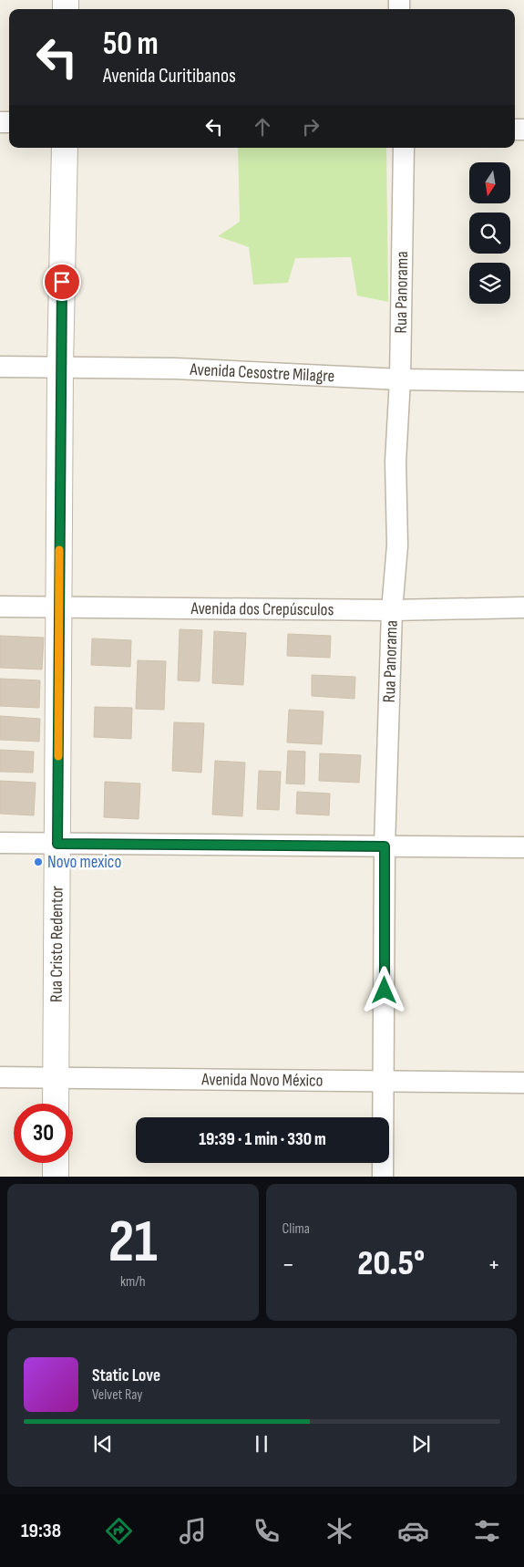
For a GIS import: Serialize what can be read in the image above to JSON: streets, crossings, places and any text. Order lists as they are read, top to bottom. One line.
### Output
{"streets":{"street":["Rua Panorama","Avenida Cesostre Milagre","Avenida dos Crepúsculos","Rua Cristo Redentor","Avenida Novo México"]},"crossings":[["Rua Panorama","Avenida Cesostre Milagre"],["Rua Panorama","Avenida dos Crepúsculos"],["Rua Panorama","Avenida Novo México"],["Avenida Cesostre Milagre","Rua Cristo Redentor"],["Avenida dos Crepúsculos","Rua Cristo Redentor"],["Rua Cristo Redentor","Avenida Novo México"]],"places":["Novo mexico"],"north":"bottom","page":{"turn":["50 m","Avenida Curitibanos"],"limit":"30","trip":"19:39 · 1 min · 330 m","tile":[["21","km/h"],"Clima"],"heat":["−","20.5°","+"],"song":["Static Love","Velvet Ray"],"tabs":"19:38"}}
